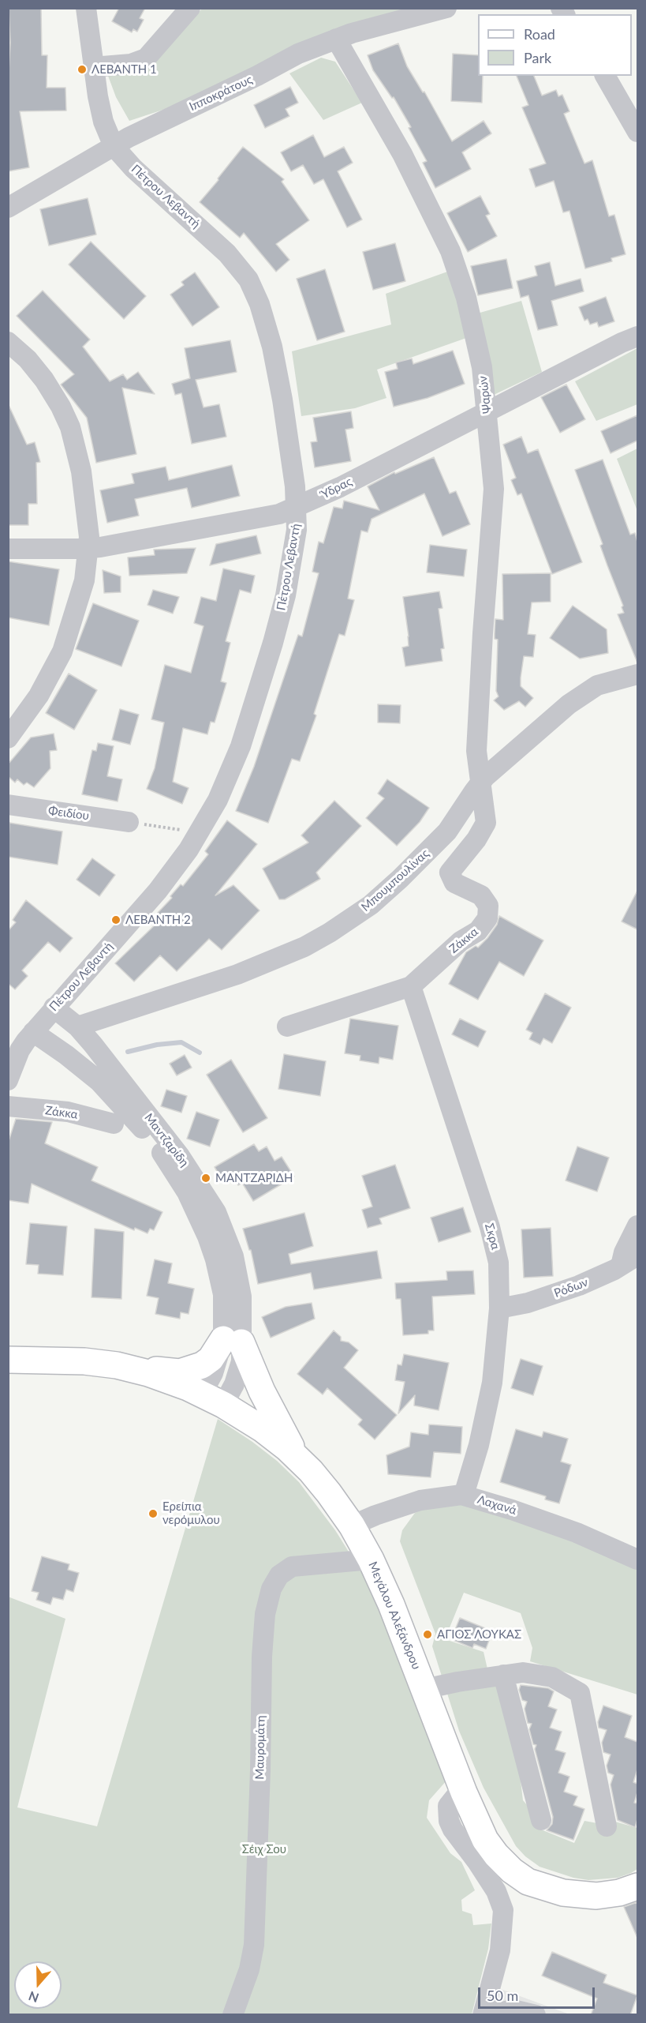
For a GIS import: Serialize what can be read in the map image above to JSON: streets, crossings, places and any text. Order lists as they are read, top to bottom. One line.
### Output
{"streets":{"main road":["Μεγάλου Αλεξάνδρου"],"street":["Ιπποκράτους","Πέτρου Λεβαντή","Ψαρών","Ύδρας","Φειδίου","Μπουμπουλίνας","Ζάκκα","Μαντζαρίδη","Σκρα","Ρόδων","Λαχανά","Μαυρομάτη"]},"crossings":[["Ιπποκράτους","Πέτρου Λεβαντή"],["Ιπποκράτους","Ψαρών"],["Πέτρου Λεβαντή","Ύδρας"],["Πέτρου Λεβαντή","Μαντζαρίδη"],["Ψαρών","Ύδρας"],["Ψαρών","Μπουμπουλίνας"],["Ψαρών","Ζάκκα"],["Μπουμπουλίνας","Ζάκκα"],["Μπουμπουλίνας","Μαντζαρίδη"],["Ζάκκα","Σκρα"],["Μαντζαρίδη","Μεγάλου Αλεξάνδρου"],["Σκρα","Ρόδων"],["Σκρα","Λαχανά"],["Λαχανά","Μεγάλου Αλεξάνδρου"],["Μεγάλου Αλεξάνδρου","Μαυρομάτη"]],"parks":["Σέιχ Σου"],"places":["ΛΕΒΑΝΤΗ 1","ΛΕΒΑΝΤΗ 2","ΜΑΝΤΖΑΡΙΔΗ","Ερείπια νερόμυλου","ΑΓΙΟΣ ΛΟΥΚΑΣ"],"legend":["Road","Park"],"scale_bar":"50 m","north":"bottom"}
